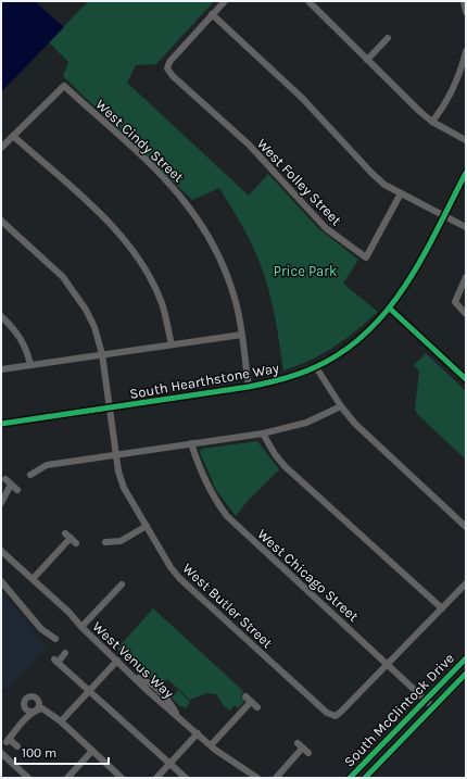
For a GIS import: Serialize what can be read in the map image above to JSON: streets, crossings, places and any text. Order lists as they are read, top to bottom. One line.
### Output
{"streets":{"main road":["South McClintock Drive"],"street":["West Cindy Street","West Folley Street","South Hearthstone Way","West Chicago Street","West Butler Street","West Venus Way"]},"crossings":[["West Cindy Street","South Hearthstone Way"],["South Hearthstone Way","West Butler Street"],["West Chicago Street","West Butler Street"],["West Chicago Street","South McClintock Drive"]],"parks":["Price Park"],"scale_bar":"100 m"}
